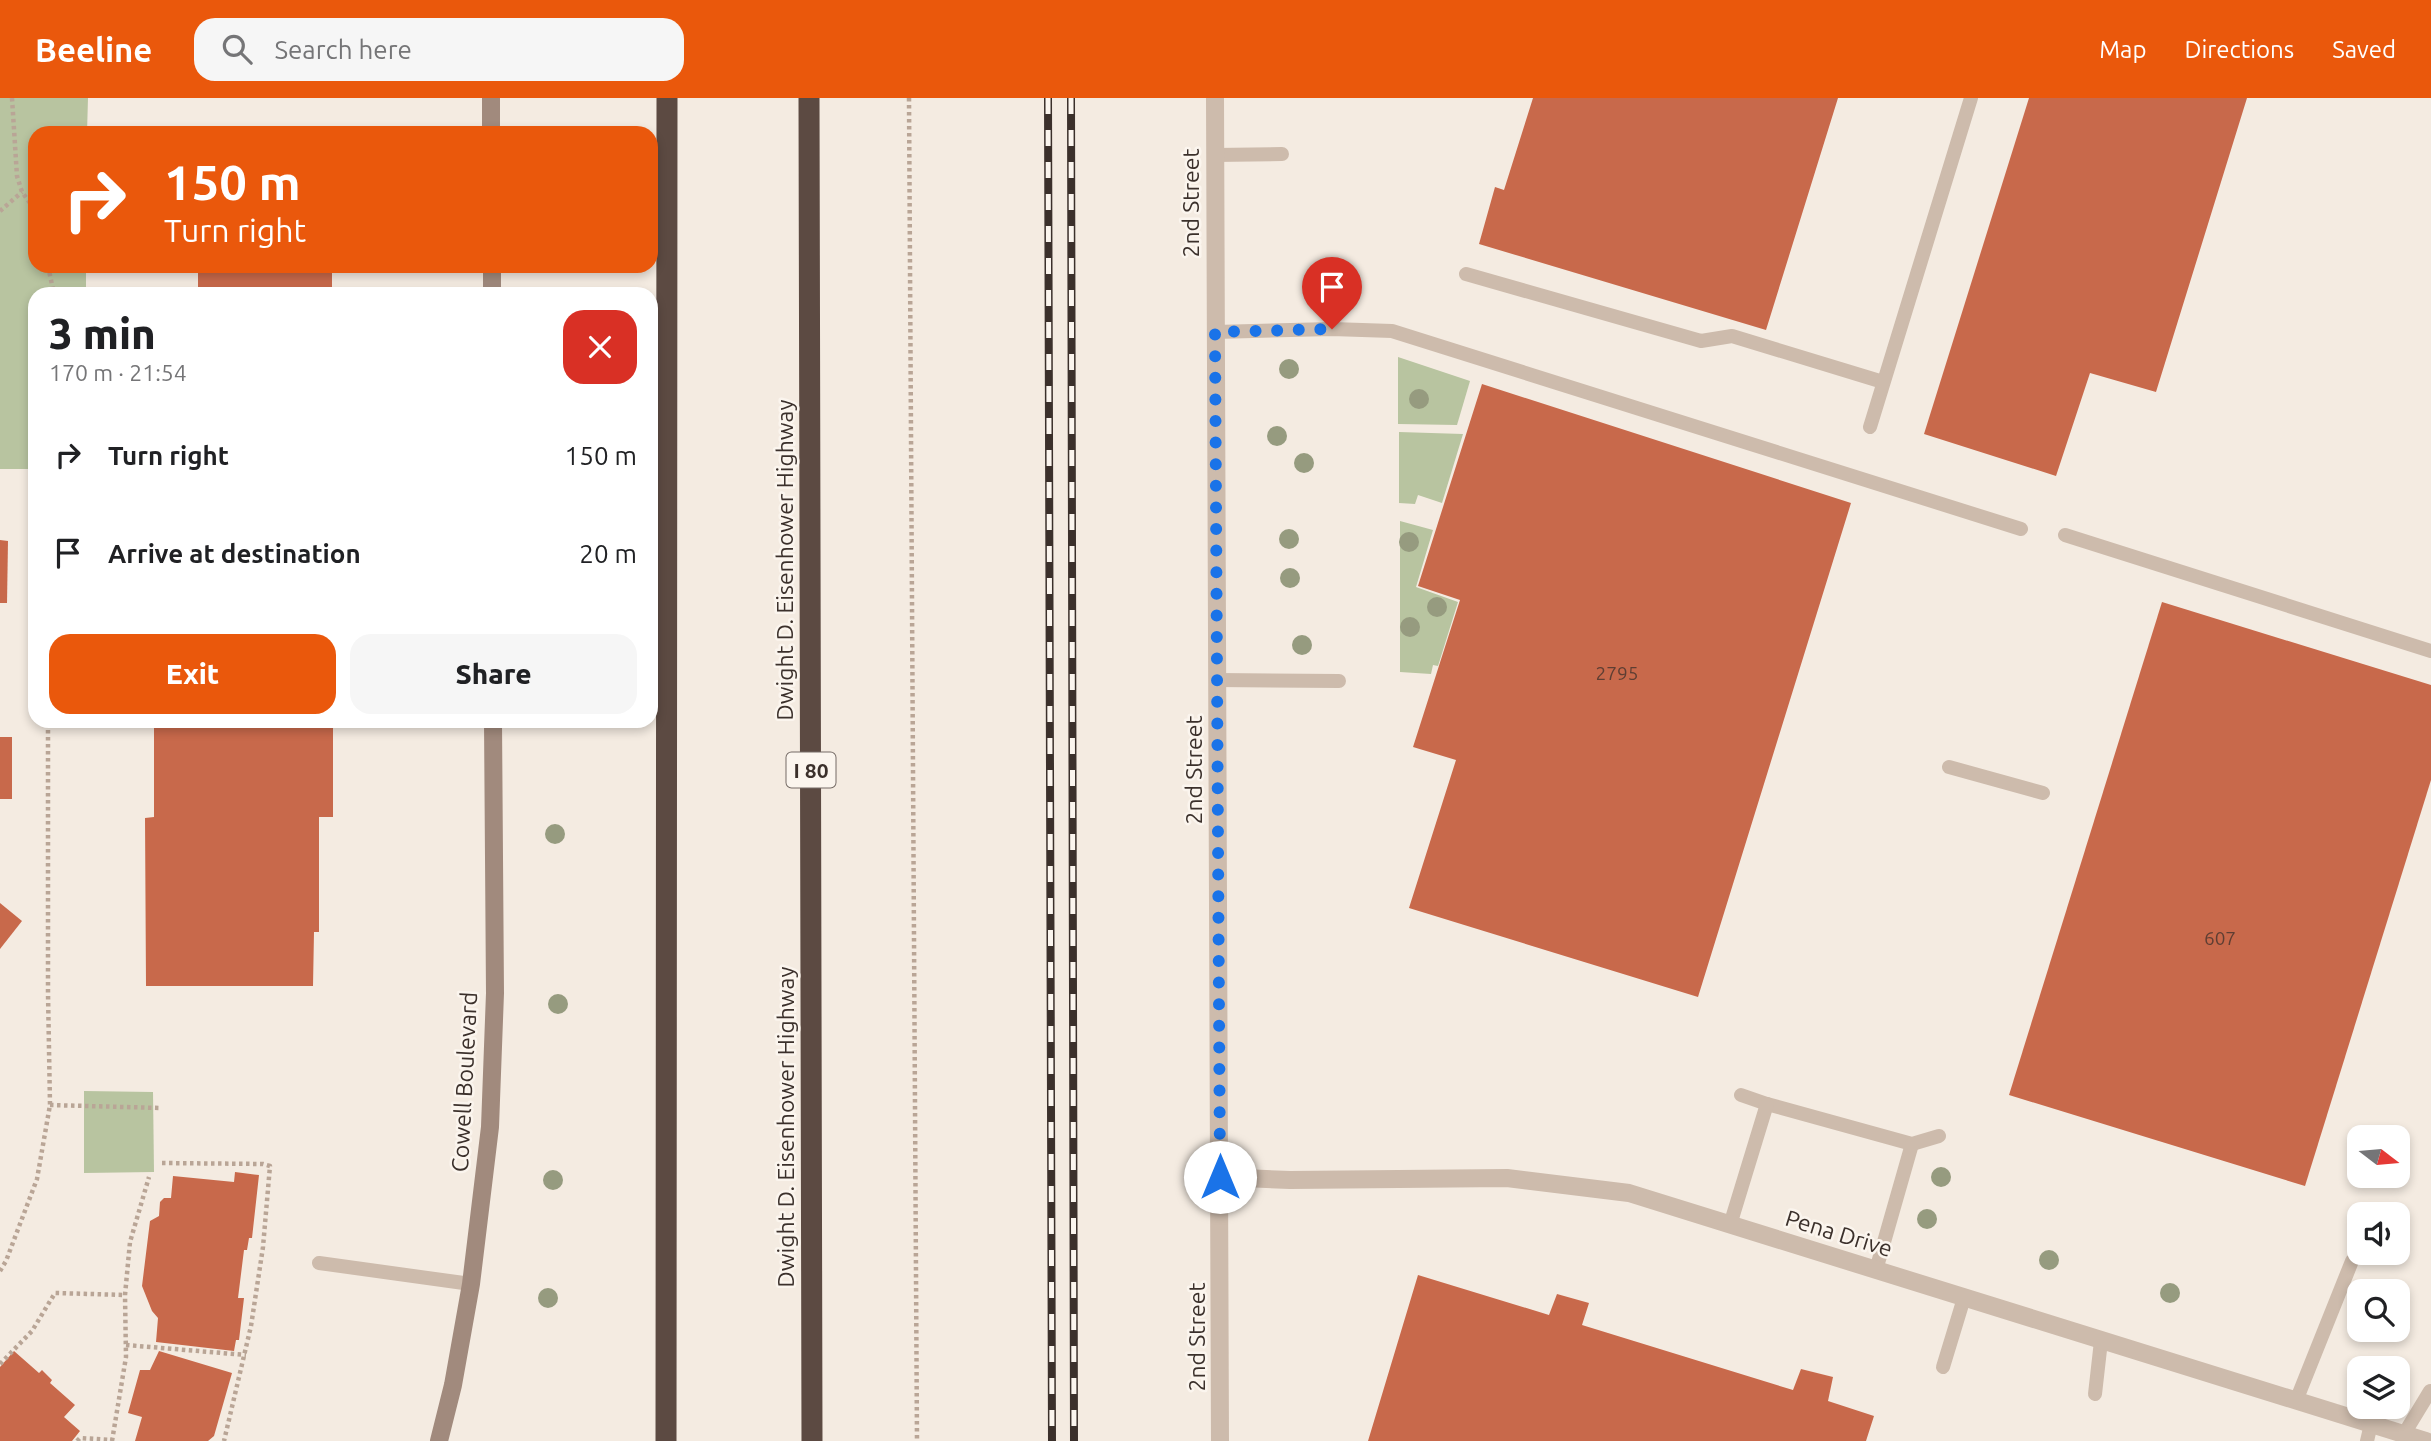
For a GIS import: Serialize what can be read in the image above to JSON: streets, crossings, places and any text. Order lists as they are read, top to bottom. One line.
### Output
{"streets":{"highway":["Dwight D. Eisenhower Highway","I 80"],"main road":["Cowell Boulevard"],"street":["2nd Street","Pena Drive"]},"crossings":[["2nd Street","Pena Drive"]],"house_numbers":["2795","607"],"north":"right","page":{"header":"Beeline","search":"Search here","nav":["Map","Directions","Saved"],"turn":["150 m","Turn right"],"heading":["3 min","170 m · 21:54"],"list":[{"name":"Turn right","value":"150 m"},{"name":"Arrive at destination","value":"20 m"}],"buttons":["Exit","Share"]}}
